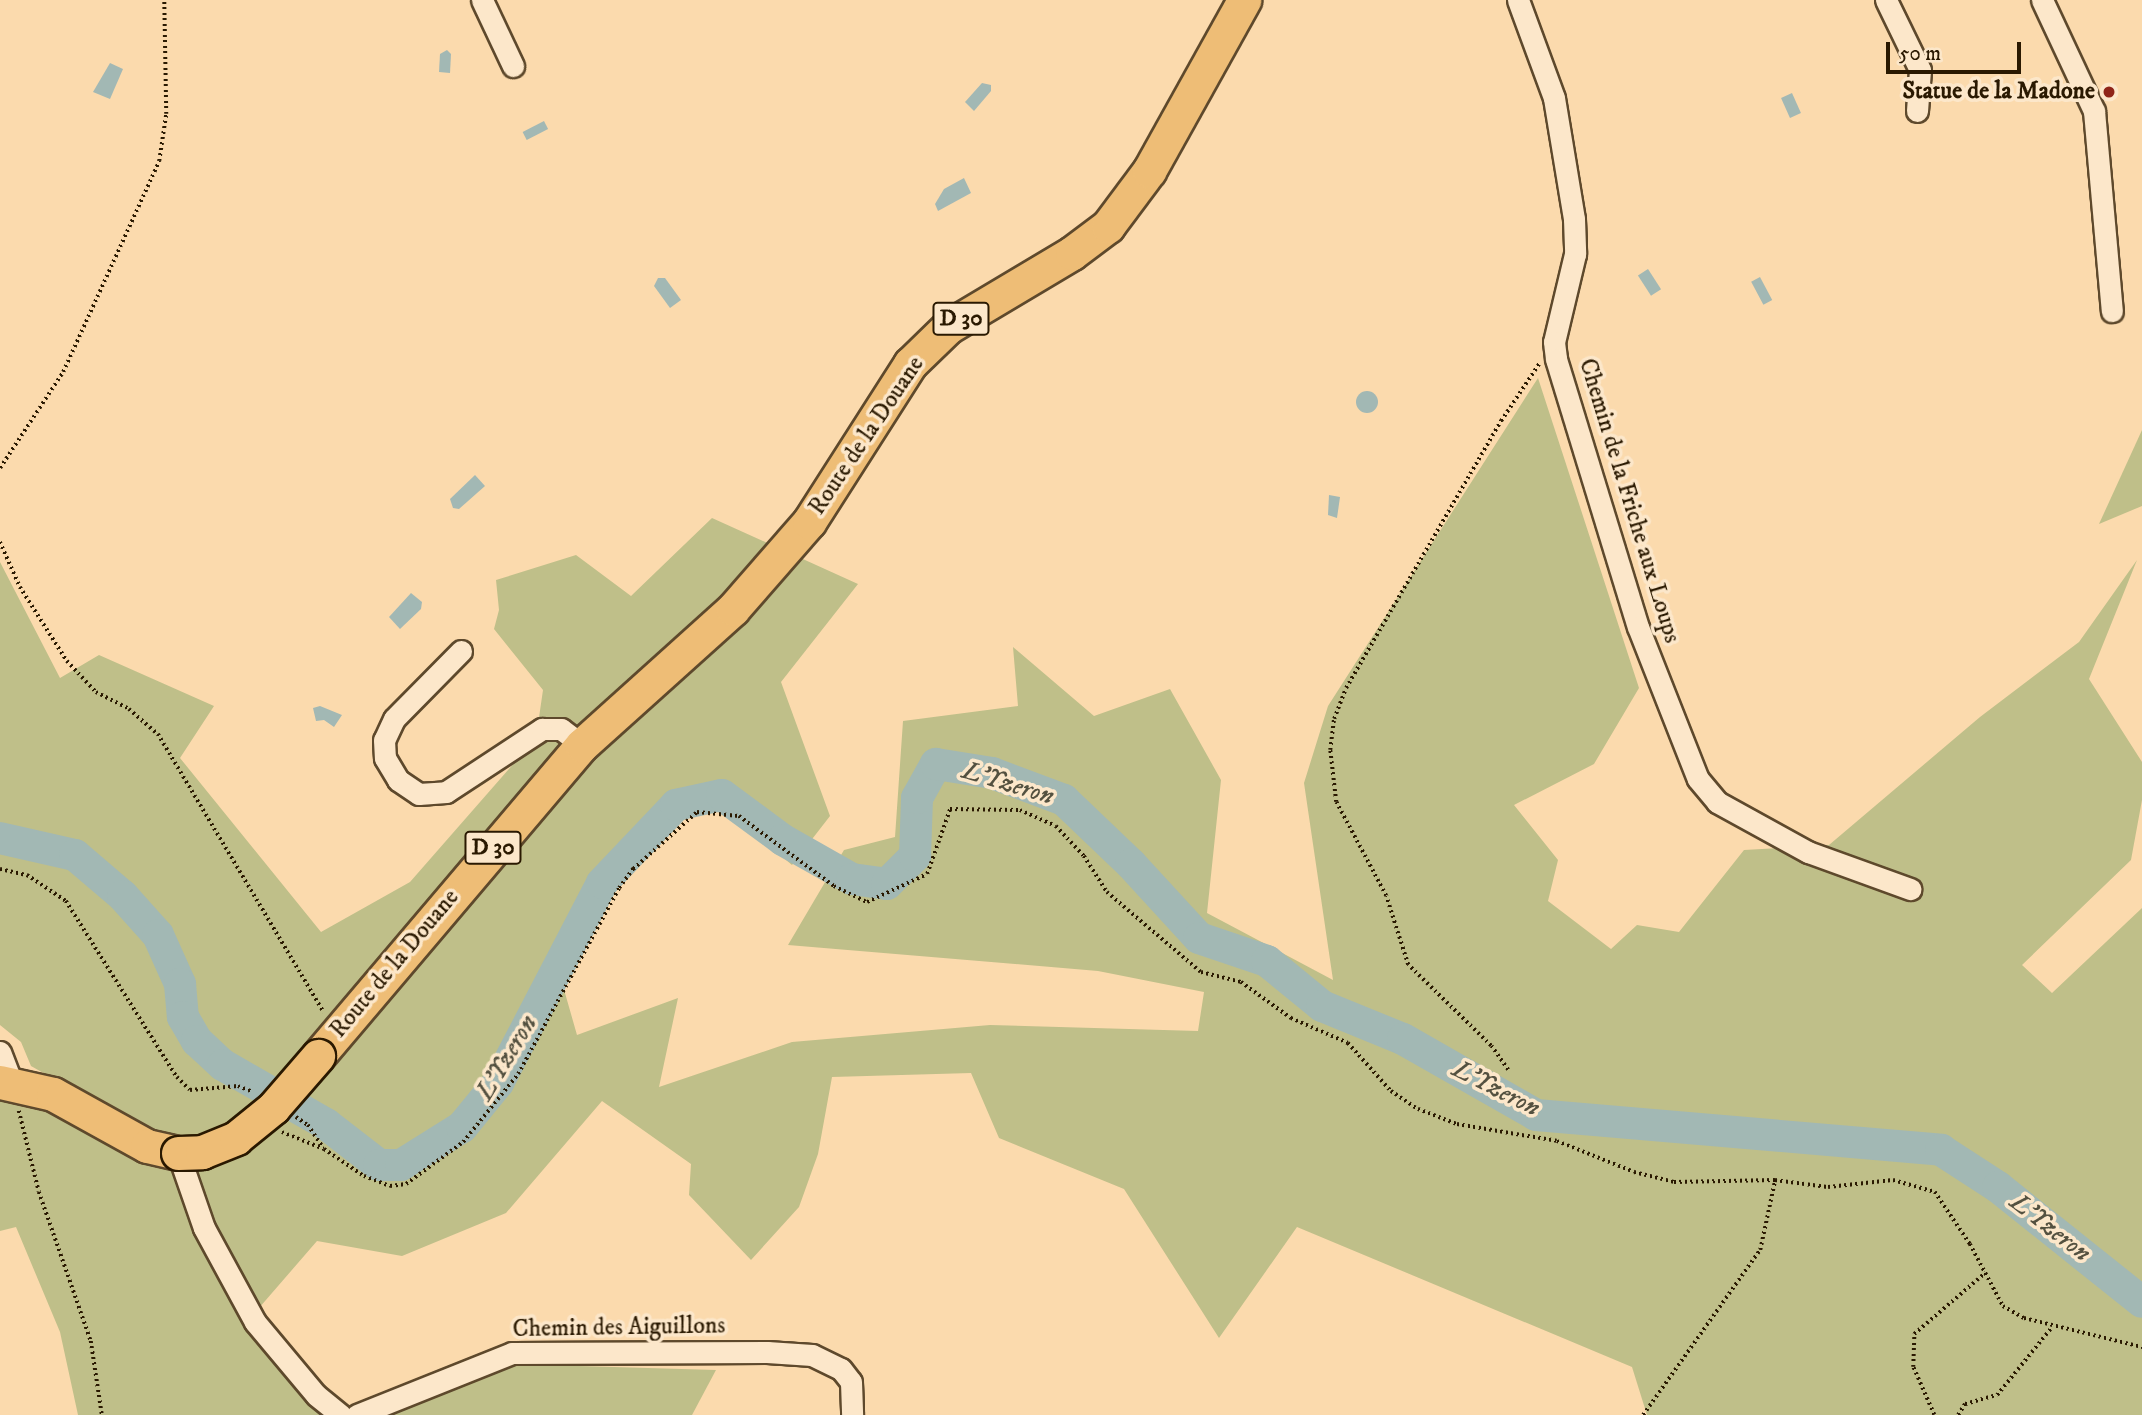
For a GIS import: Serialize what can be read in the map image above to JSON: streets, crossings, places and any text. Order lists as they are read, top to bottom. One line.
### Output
{"streets":{"main road":["D 30","Route de la Douane"],"street":["Chemin de la Friche aux Loups","Chemin des Aiguillons"]},"crossings":[["D 30","Route de la Douane"]],"water":["L'Yzeron"],"places":["Statue de la Madone"],"scale_bar":"50 m"}
